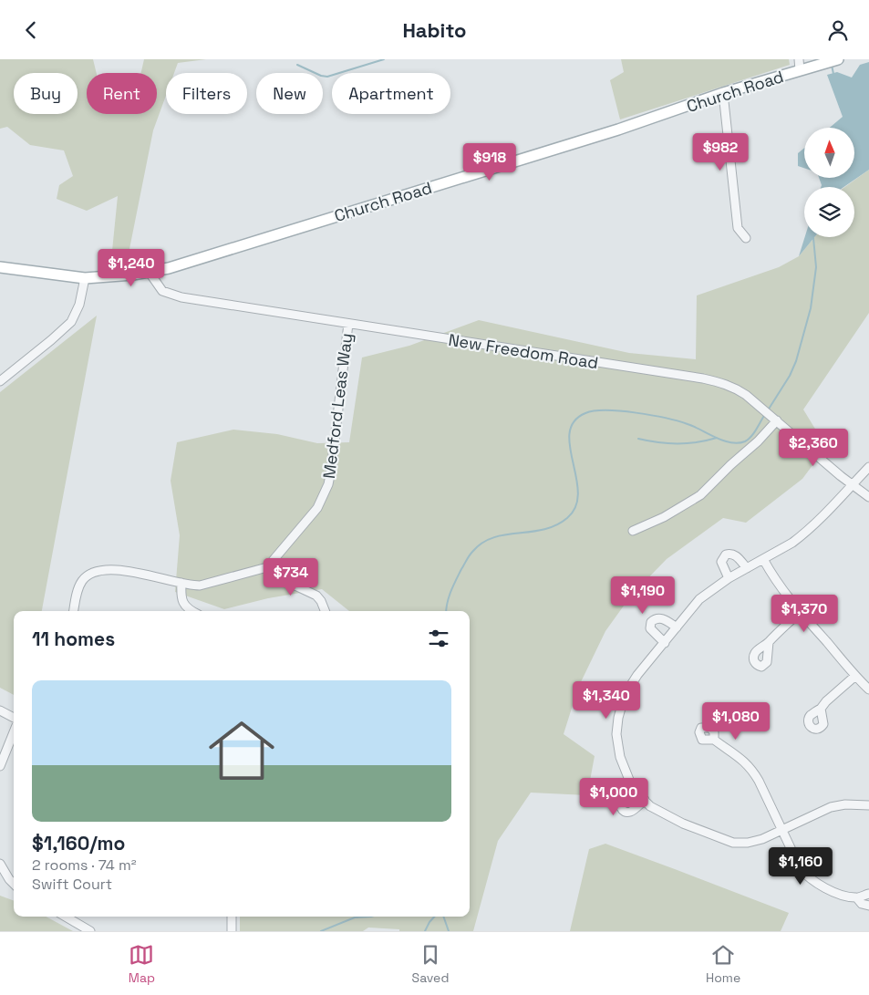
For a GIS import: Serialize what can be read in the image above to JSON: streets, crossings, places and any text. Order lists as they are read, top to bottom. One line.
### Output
{"streets":{"main road":["Church Road"],"street":["New Freedom Road","Medford Leas Way"]},"crossings":[["Church Road","New Freedom Road"],["New Freedom Road","Medford Leas Way"]],"north":"top","page":{"header":"Habito","chip":["Buy","Rent","Filters","New","Apartment"],"price":["$982","$918","$1,240","$2,360","$734","$1,190","$1,370","$1,340","$1,080","$1,000","$1,160"],"heading":"11 homes","list":[{"name":"$1,160/mo","note":"2 rooms · 74 m² · Swift Court"}],"tabs":["Map","Saved","Home"]}}
